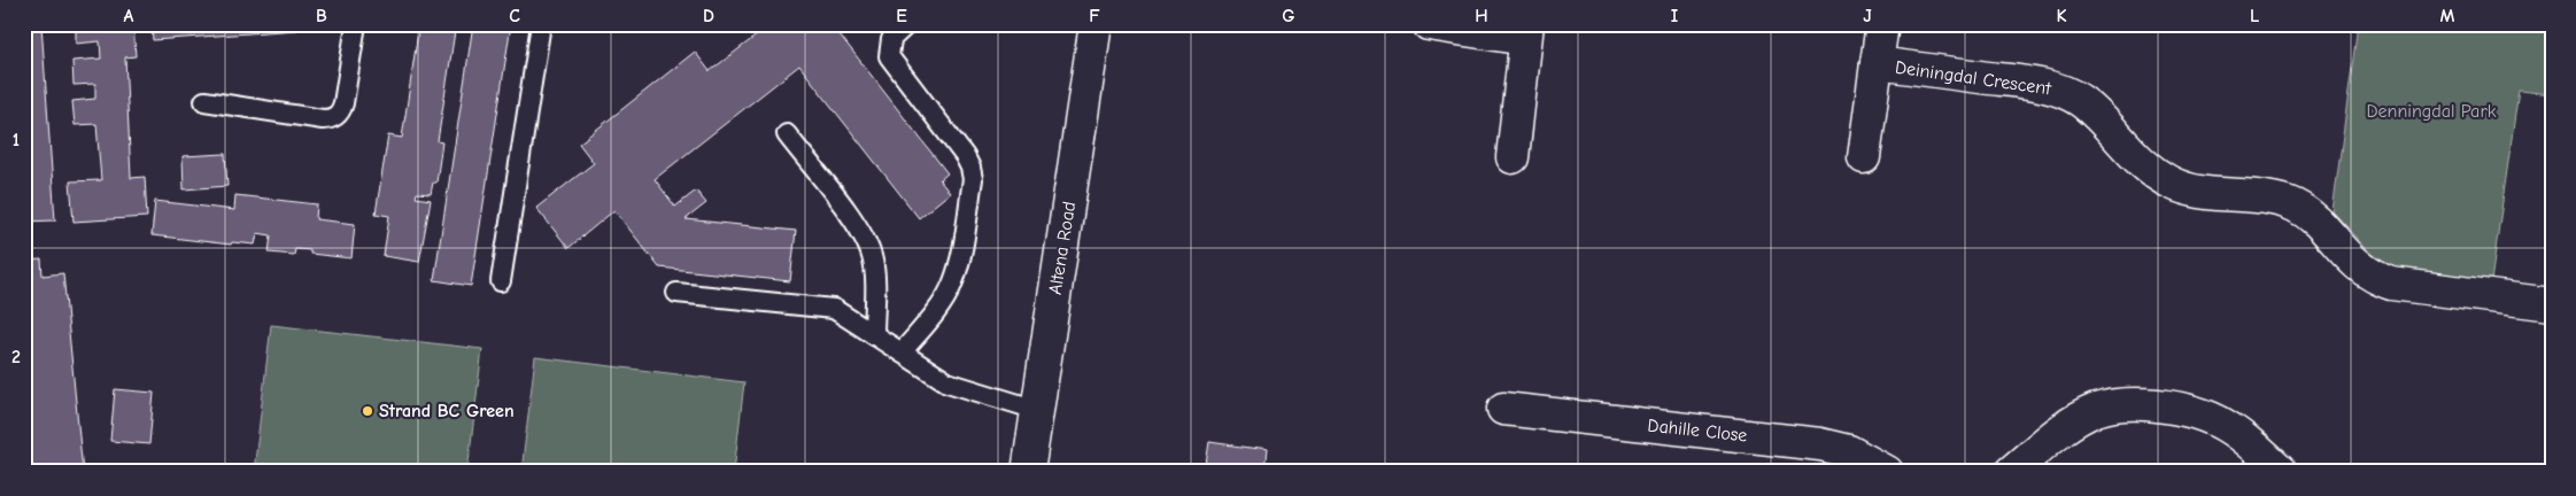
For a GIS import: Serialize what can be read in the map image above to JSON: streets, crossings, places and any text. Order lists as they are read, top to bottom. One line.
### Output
{"streets":{"street":["Deiningdal Crescent","Altena Road","Dahille Close"]},"parks":["Denningdal Park"],"places":["Strand BC Green"],"grid":{"columns":["A","B","C","D","E","F","G","H","I","J","K","L","M"],"rows":["1","2"]}}
